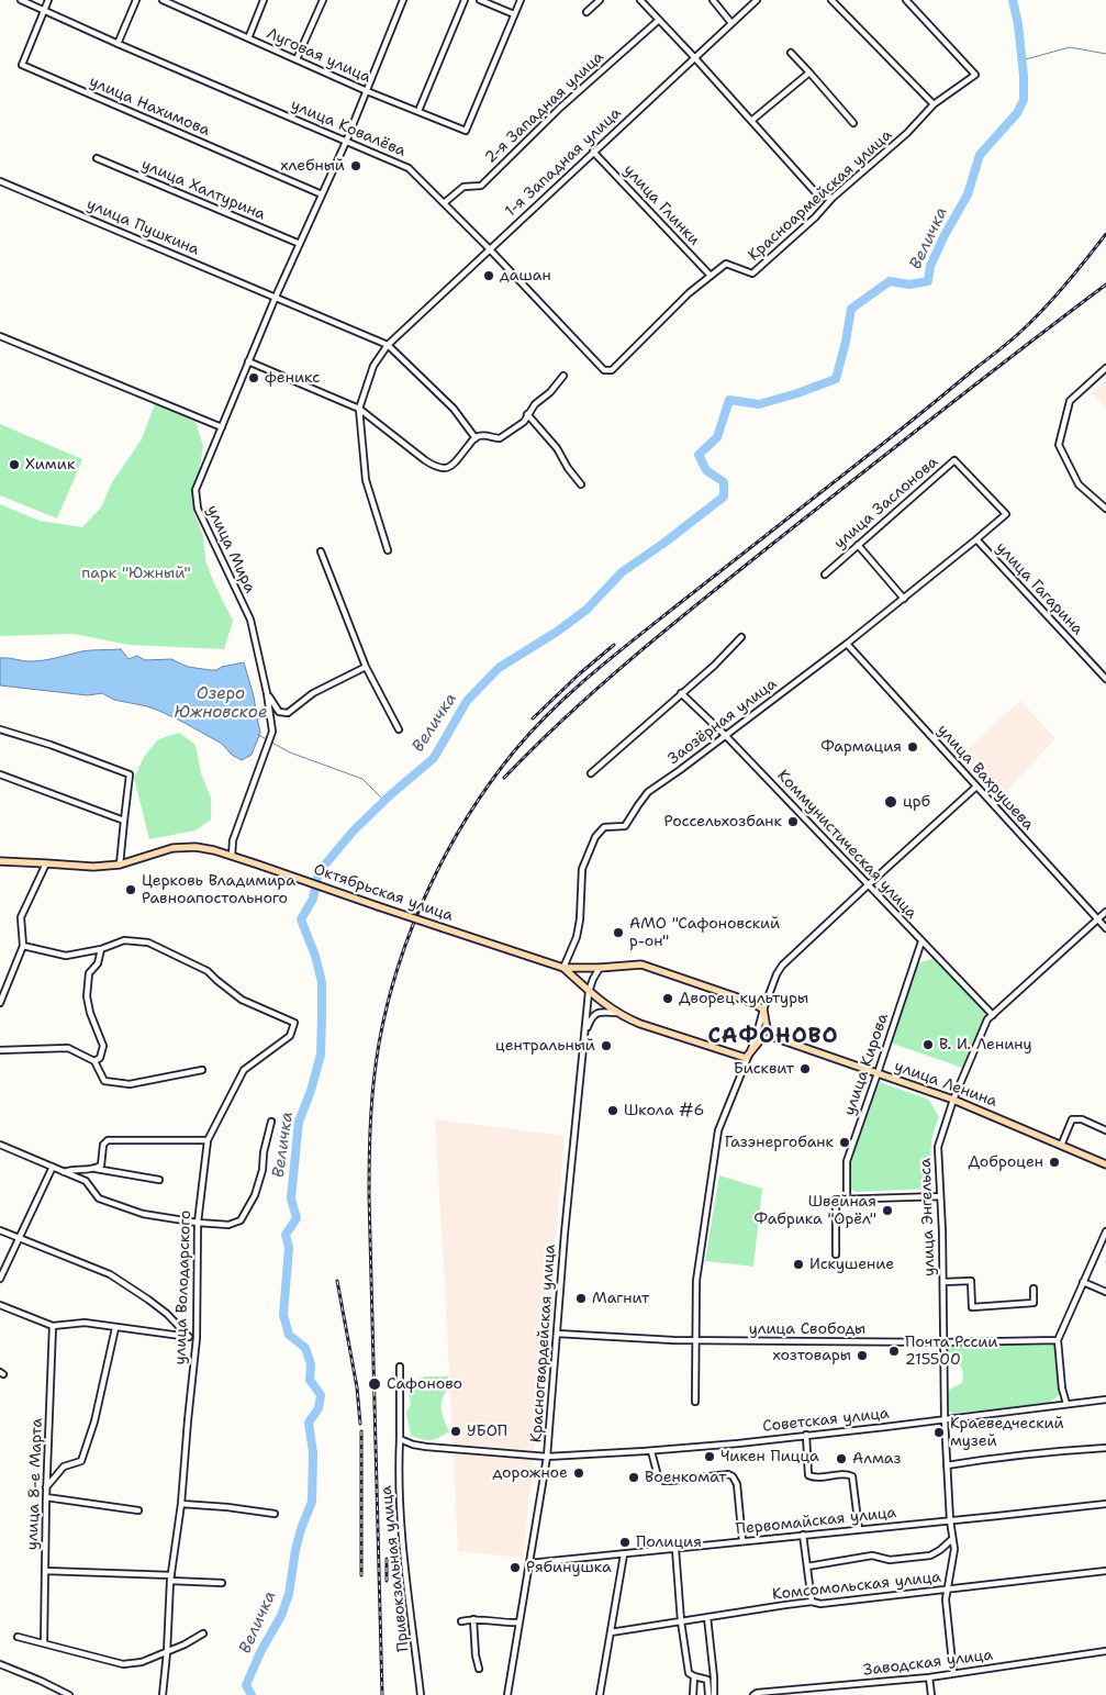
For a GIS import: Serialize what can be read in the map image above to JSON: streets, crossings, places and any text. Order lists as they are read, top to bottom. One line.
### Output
{"streets":{"main road":["Октябрьская улица","улица Ленина"],"street":["Луговая улица","улица Нахимова","2-я Западная улица","улица Ковалёва","1-я Западная улица","улица Халтурина","Красноармейская улица","улица Глинки","улица Пушкина","улица Заслонова","улица Мира","улица Гагарина","Заозёрная улица","улица Вахрушева","Коммунистическая улица","улица Кирова","улица Энгельса","улица Володарского","улица Свободы","Красногвардейская улица","Советская улица","улица 8-е Марта","Первомайская улица","Привокзальная улица","Комсомольская улица","Заводская улица"]},"crossings":[["Луговая улица","улица Мира"],["улица Нахимова","улица Ковалёва"],["улица Нахимова","улица Мира"],["2-я Западная улица","улица Ковалёва"],["улица Ковалёва","1-я Западная улица"],["улица Ковалёва","Красноармейская улица"],["улица Ковалёва","улица Мира"],["1-я Западная улица","улица Глинки"],["1-я Западная улица","улица Пушкина"],["улица Халтурина","улица Мира"],["Красноармейская улица","улица Глинки"],["улица Пушкина","улица Мира"],["улица Заслонова","улица Гагарина"],["улица Заслонова","Заозёрная улица"],["улица Мира","Октябрьская улица"],["улица Гагарина","Заозёрная улица"],["Заозёрная улица","улица Вахрушева"],["Заозёрная улица","Коммунистическая улица"],["Заозёрная улица","Октябрьская улица"],["улица Вахрушева","улица Энгельса"],["Коммунистическая улица","улица Кирова"],["Коммунистическая улица","улица Энгельса"],["Октябрьская улица","Красногвардейская улица"],["улица Кирова","улица Ленина"],["улица Ленина","улица Энгельса"],["улица Энгельса","улица Свободы"],["улица Энгельса","Советская улица"],["улица Энгельса","Первомайская улица"],["улица Энгельса","Комсомольская улица"],["улица Энгельса","Заводская улица"],["улица Свободы","Красногвардейская улица"],["Красногвардейская улица","Советская улица"],["Красногвардейская улица","Первомайская улица"]],"districts":["САФОНОВО"],"water":["Величка","Озеро Южновское"],"parks":["парк \"Южный\""],"places":["хлебный","дашан","феникс","Химик","Фармация","црб","Россельхозбанк","Церковь Владимира Равноапостольного","АМО \"Сафоновский р-он\"","Дворец культуры","В. И. Ленину","центральный","Бисквит","Школа #6","Газэнергобанк","Доброцен","Швейная Фабрика \"Орёл\"","Искушение","Магнит","Почта Рссии 215500","хозтовары","Сафоново","УБОП","Краеведческий музей","Чикен Пицца","Алмаз","дорожное","Военкомат","Полиция","Рябинушка"]}
